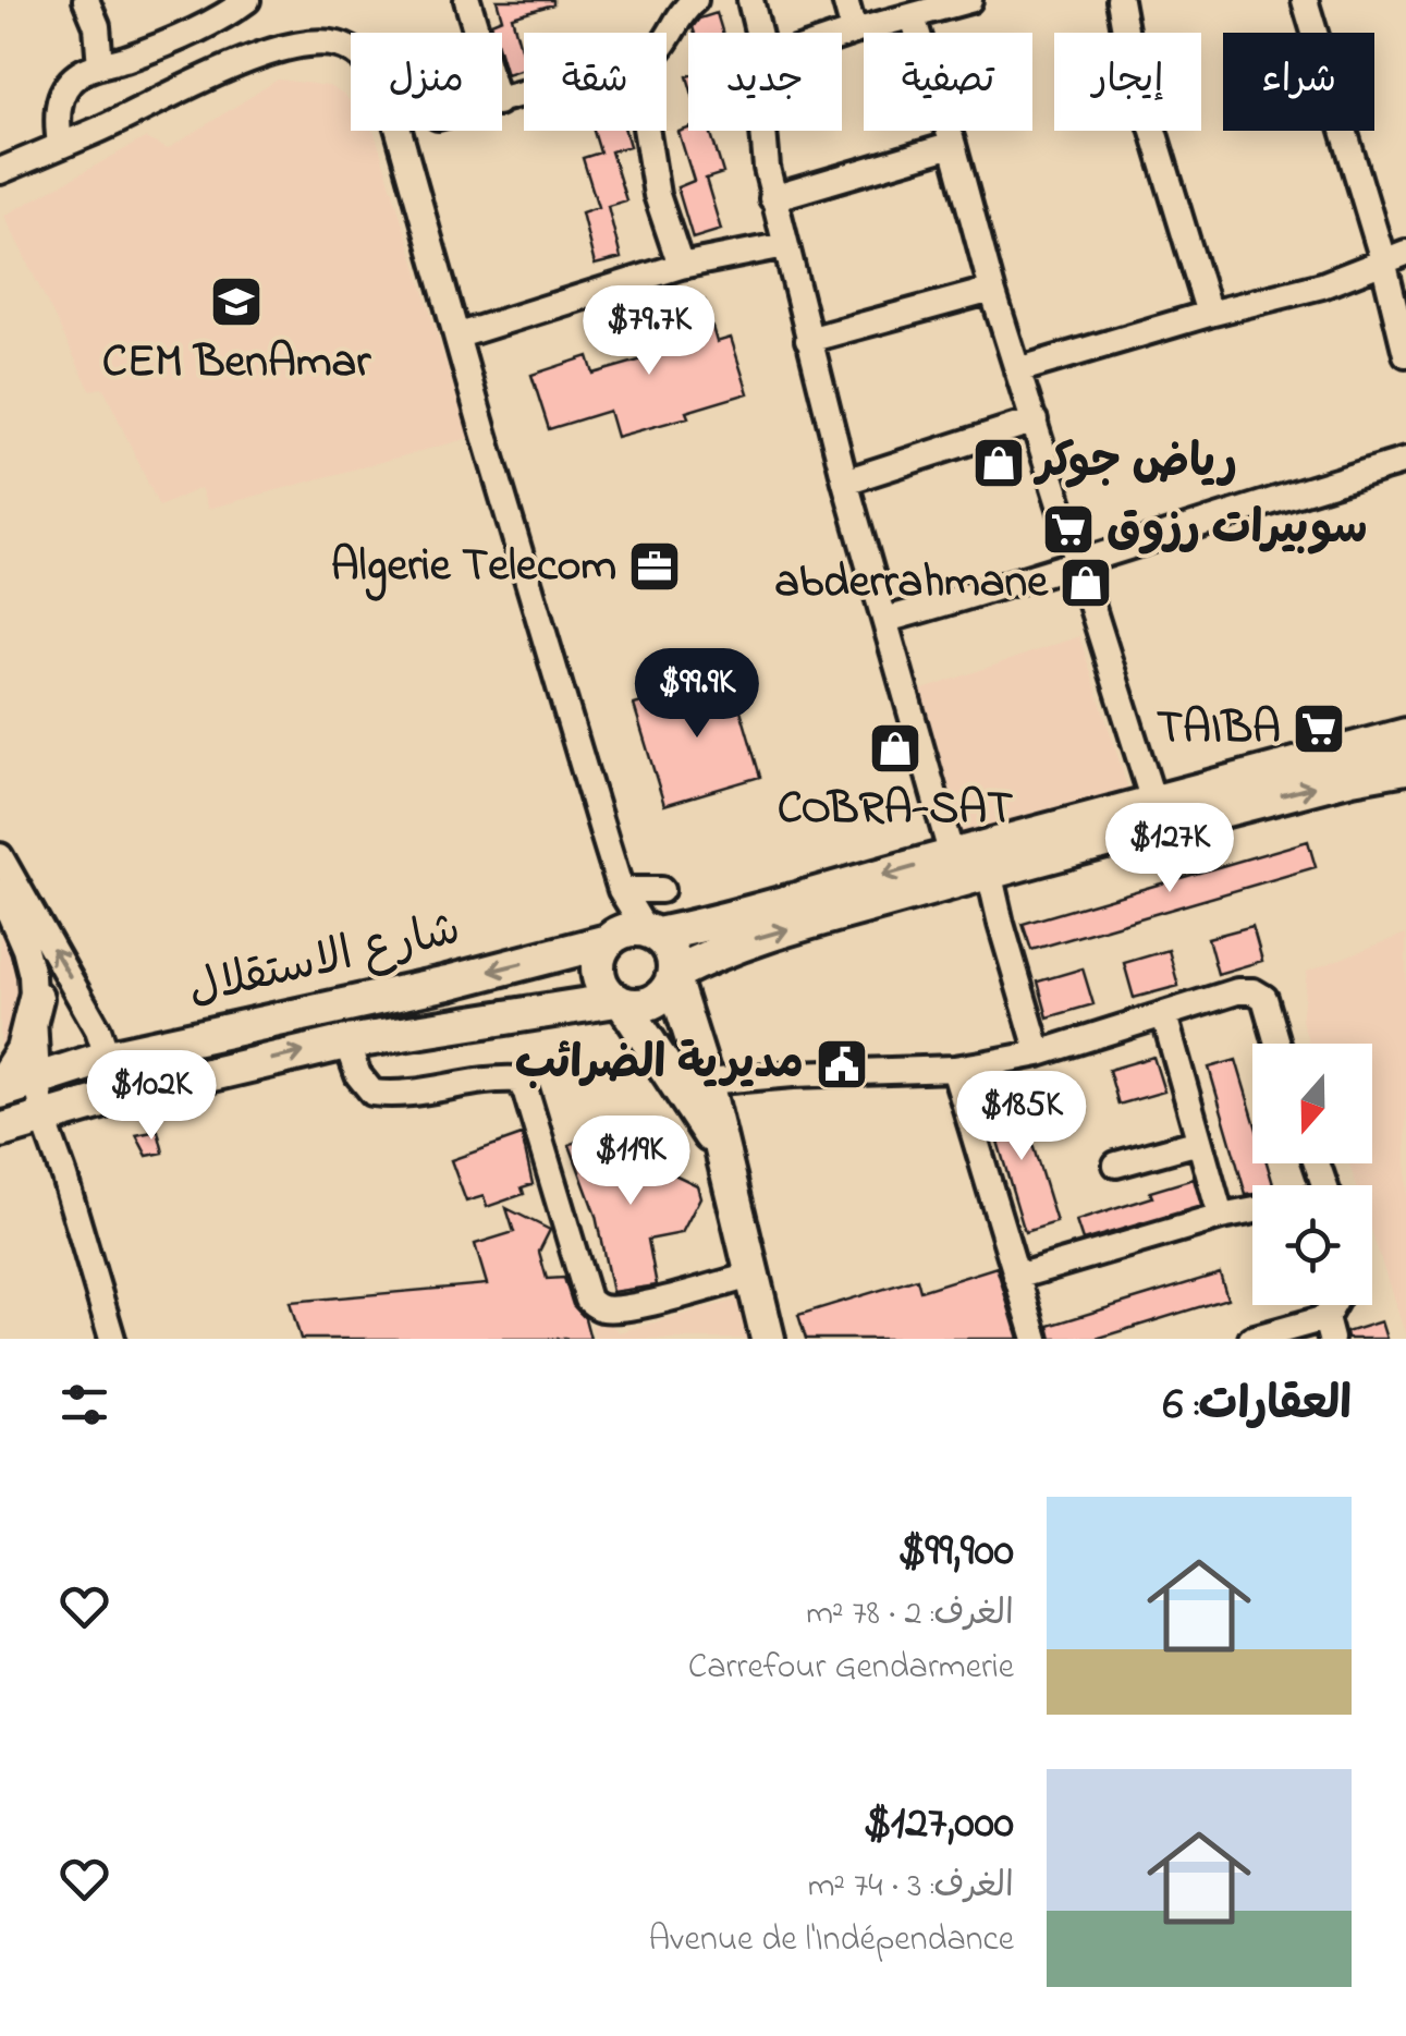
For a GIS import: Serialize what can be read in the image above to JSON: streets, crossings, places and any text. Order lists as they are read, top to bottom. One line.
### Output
{"streets":{"main road":["شارع الاستقلال"]},"places":{"school or university":["CEM BenAmar"],"shop":["رياض جوكر","abderrahmane","COBRA-SAT"],"supermarket":["سوبيرات رزوق","TAIBA"],"office":["Algerie Telecom"],"public building":["مديرية الضرائب"]},"north":"bottom","page":{"chip":["شراء","إيجار","تصفية","جديد","شقة","منزل"],"price":["$79.7K","$99.9K","$127K","$102K","$185K","$119K"],"heading":"العقارات: 6","list":[{"name":"$99,900","note":"الغرف: 2 · 78 m² · Carrefour Gendarmerie"},{"name":"$127,000","note":"الغرف: 3 · 74 m² · Avenue de l'Indépendance"}]}}
